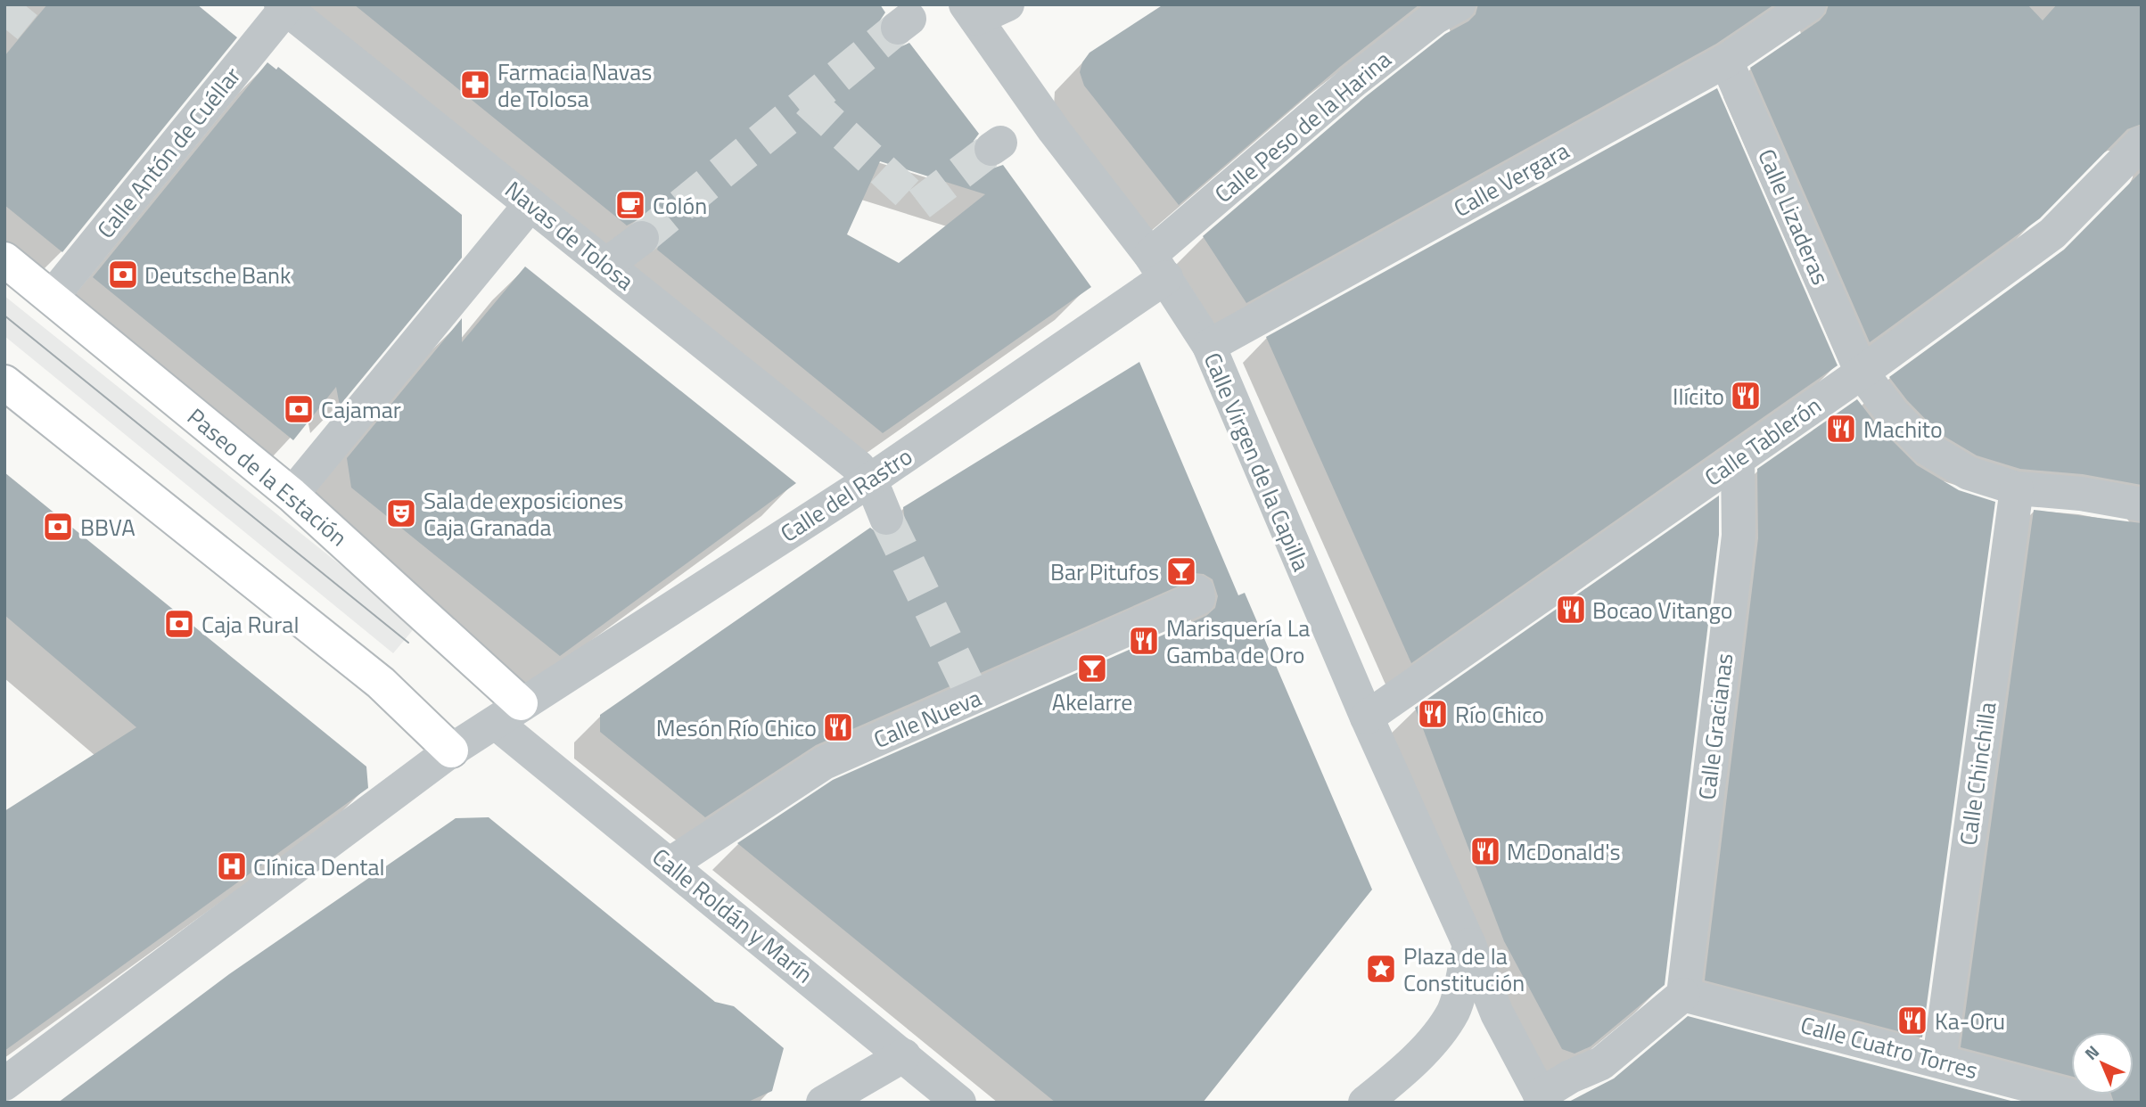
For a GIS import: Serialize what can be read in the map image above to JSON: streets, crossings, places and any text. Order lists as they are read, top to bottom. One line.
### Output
{"streets":{"main road":["Paseo de la Estación"],"street":["Calle Peso de la Harina","Calle Antón de Cuéllar","Calle Vergara","Calle Lizaderas","Navas de Tolosa","Calle Tablerón","Calle Virgen de la Capilla","Calle del Rastro","Calle Nueva","Calle Gracianas","Calle Chinchilla","Calle Roldán y Marín","Calle Cuatro Torres"]},"crossings":[["Calle Peso de la Harina","Calle Virgen de la Capilla"],["Calle Peso de la Harina","Calle del Rastro"],["Calle Antón de Cuéllar","Navas de Tolosa"],["Calle Antón de Cuéllar","Paseo de la Estación"],["Calle Vergara","Calle Lizaderas"],["Calle Vergara","Calle Virgen de la Capilla"],["Calle Lizaderas","Calle Tablerón"],["Calle Lizaderas","Calle Chinchilla"],["Calle Tablerón","Calle Virgen de la Capilla"],["Calle Tablerón","Calle Gracianas"],["Calle Virgen de la Capilla","Calle del Rastro"],["Paseo de la Estación","Calle del Rastro"],["Paseo de la Estación","Calle Roldán y Marín"],["Calle del Rastro","Calle Roldán y Marín"],["Calle Nueva","Calle Roldán y Marín"],["Calle Gracianas","Calle Cuatro Torres"],["Calle Chinchilla","Calle Cuatro Torres"]],"places":{"pharmacy":["Farmacia Navas de Tolosa"],"cafe":["Colón"],"bank":["Deutsche Bank","Cajamar","BBVA","Caja Rural"],"restaurant":["Ilícito","Machito","Bocao Vitango","Marisquería La Gamba de Oro","Río Chico","Mesón Río Chico","McDonald's","Ka-Oru"],"theatre":["Sala de exposiciones Caja Granada"],"bar":["Bar Pitufos","Akelarre"],"hospital":["Clínica Dental"],"place":["Plaza de la Constitución"]},"north":"top left"}
